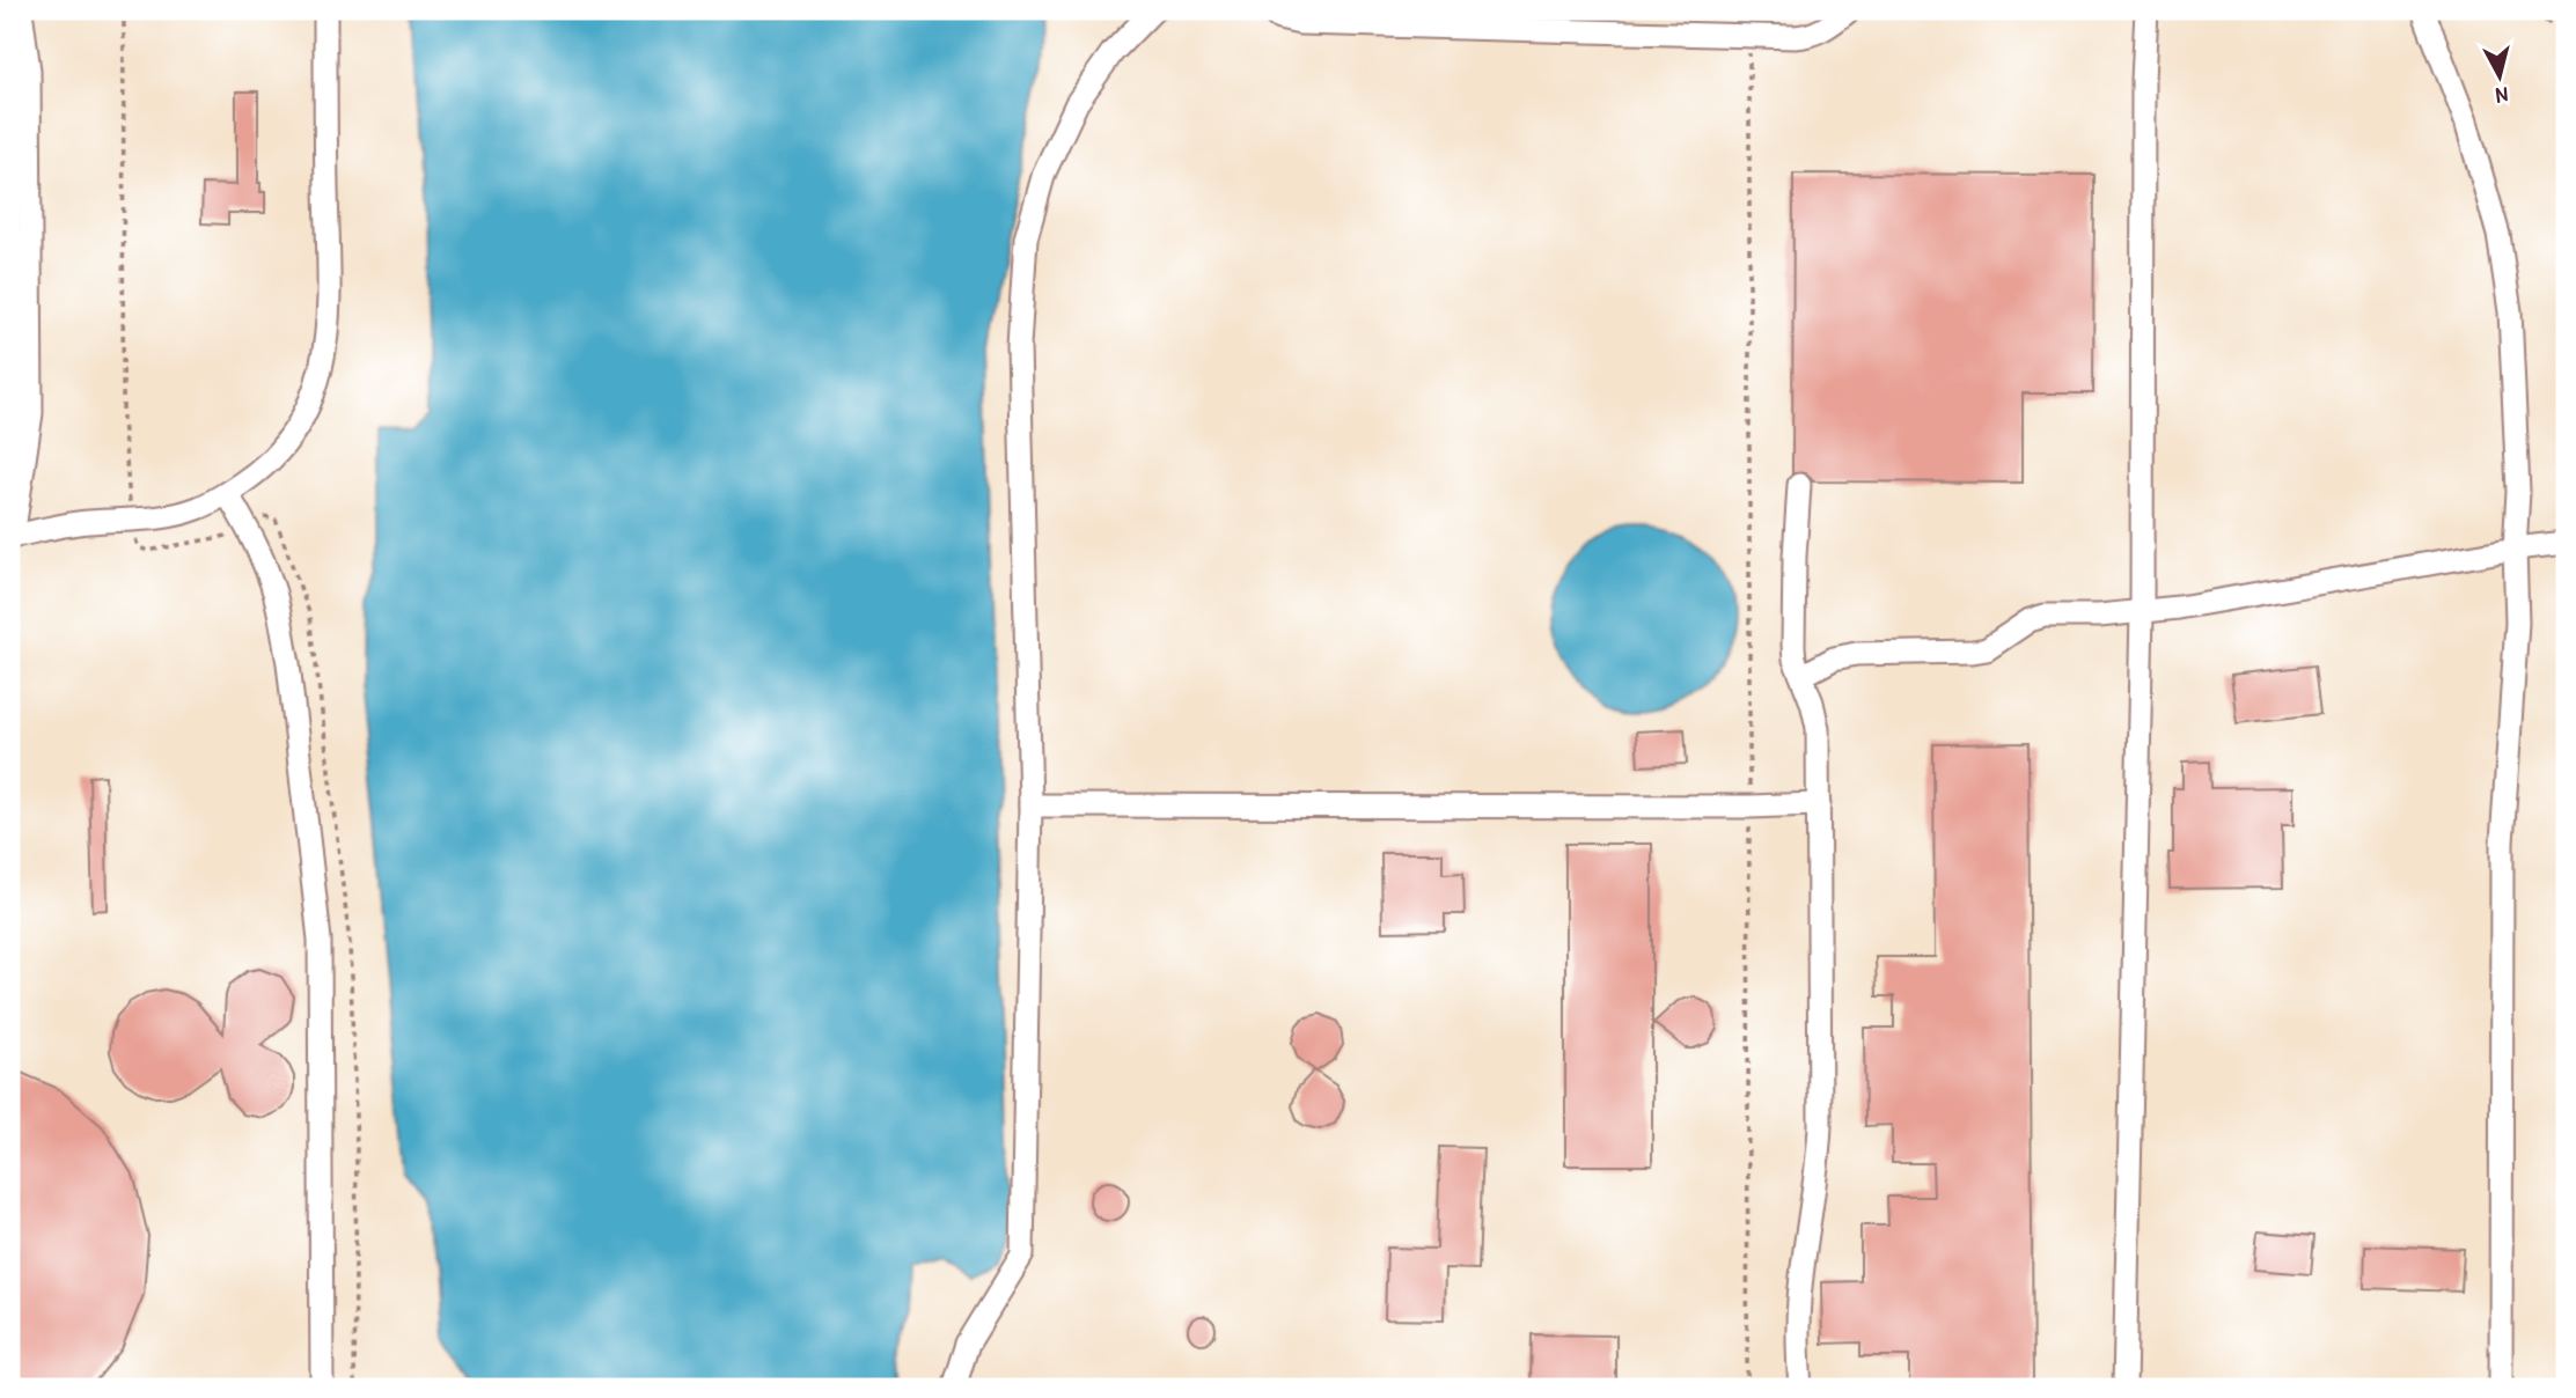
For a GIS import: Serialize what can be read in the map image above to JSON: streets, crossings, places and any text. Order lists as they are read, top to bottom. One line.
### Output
{"north":"bottom"}
